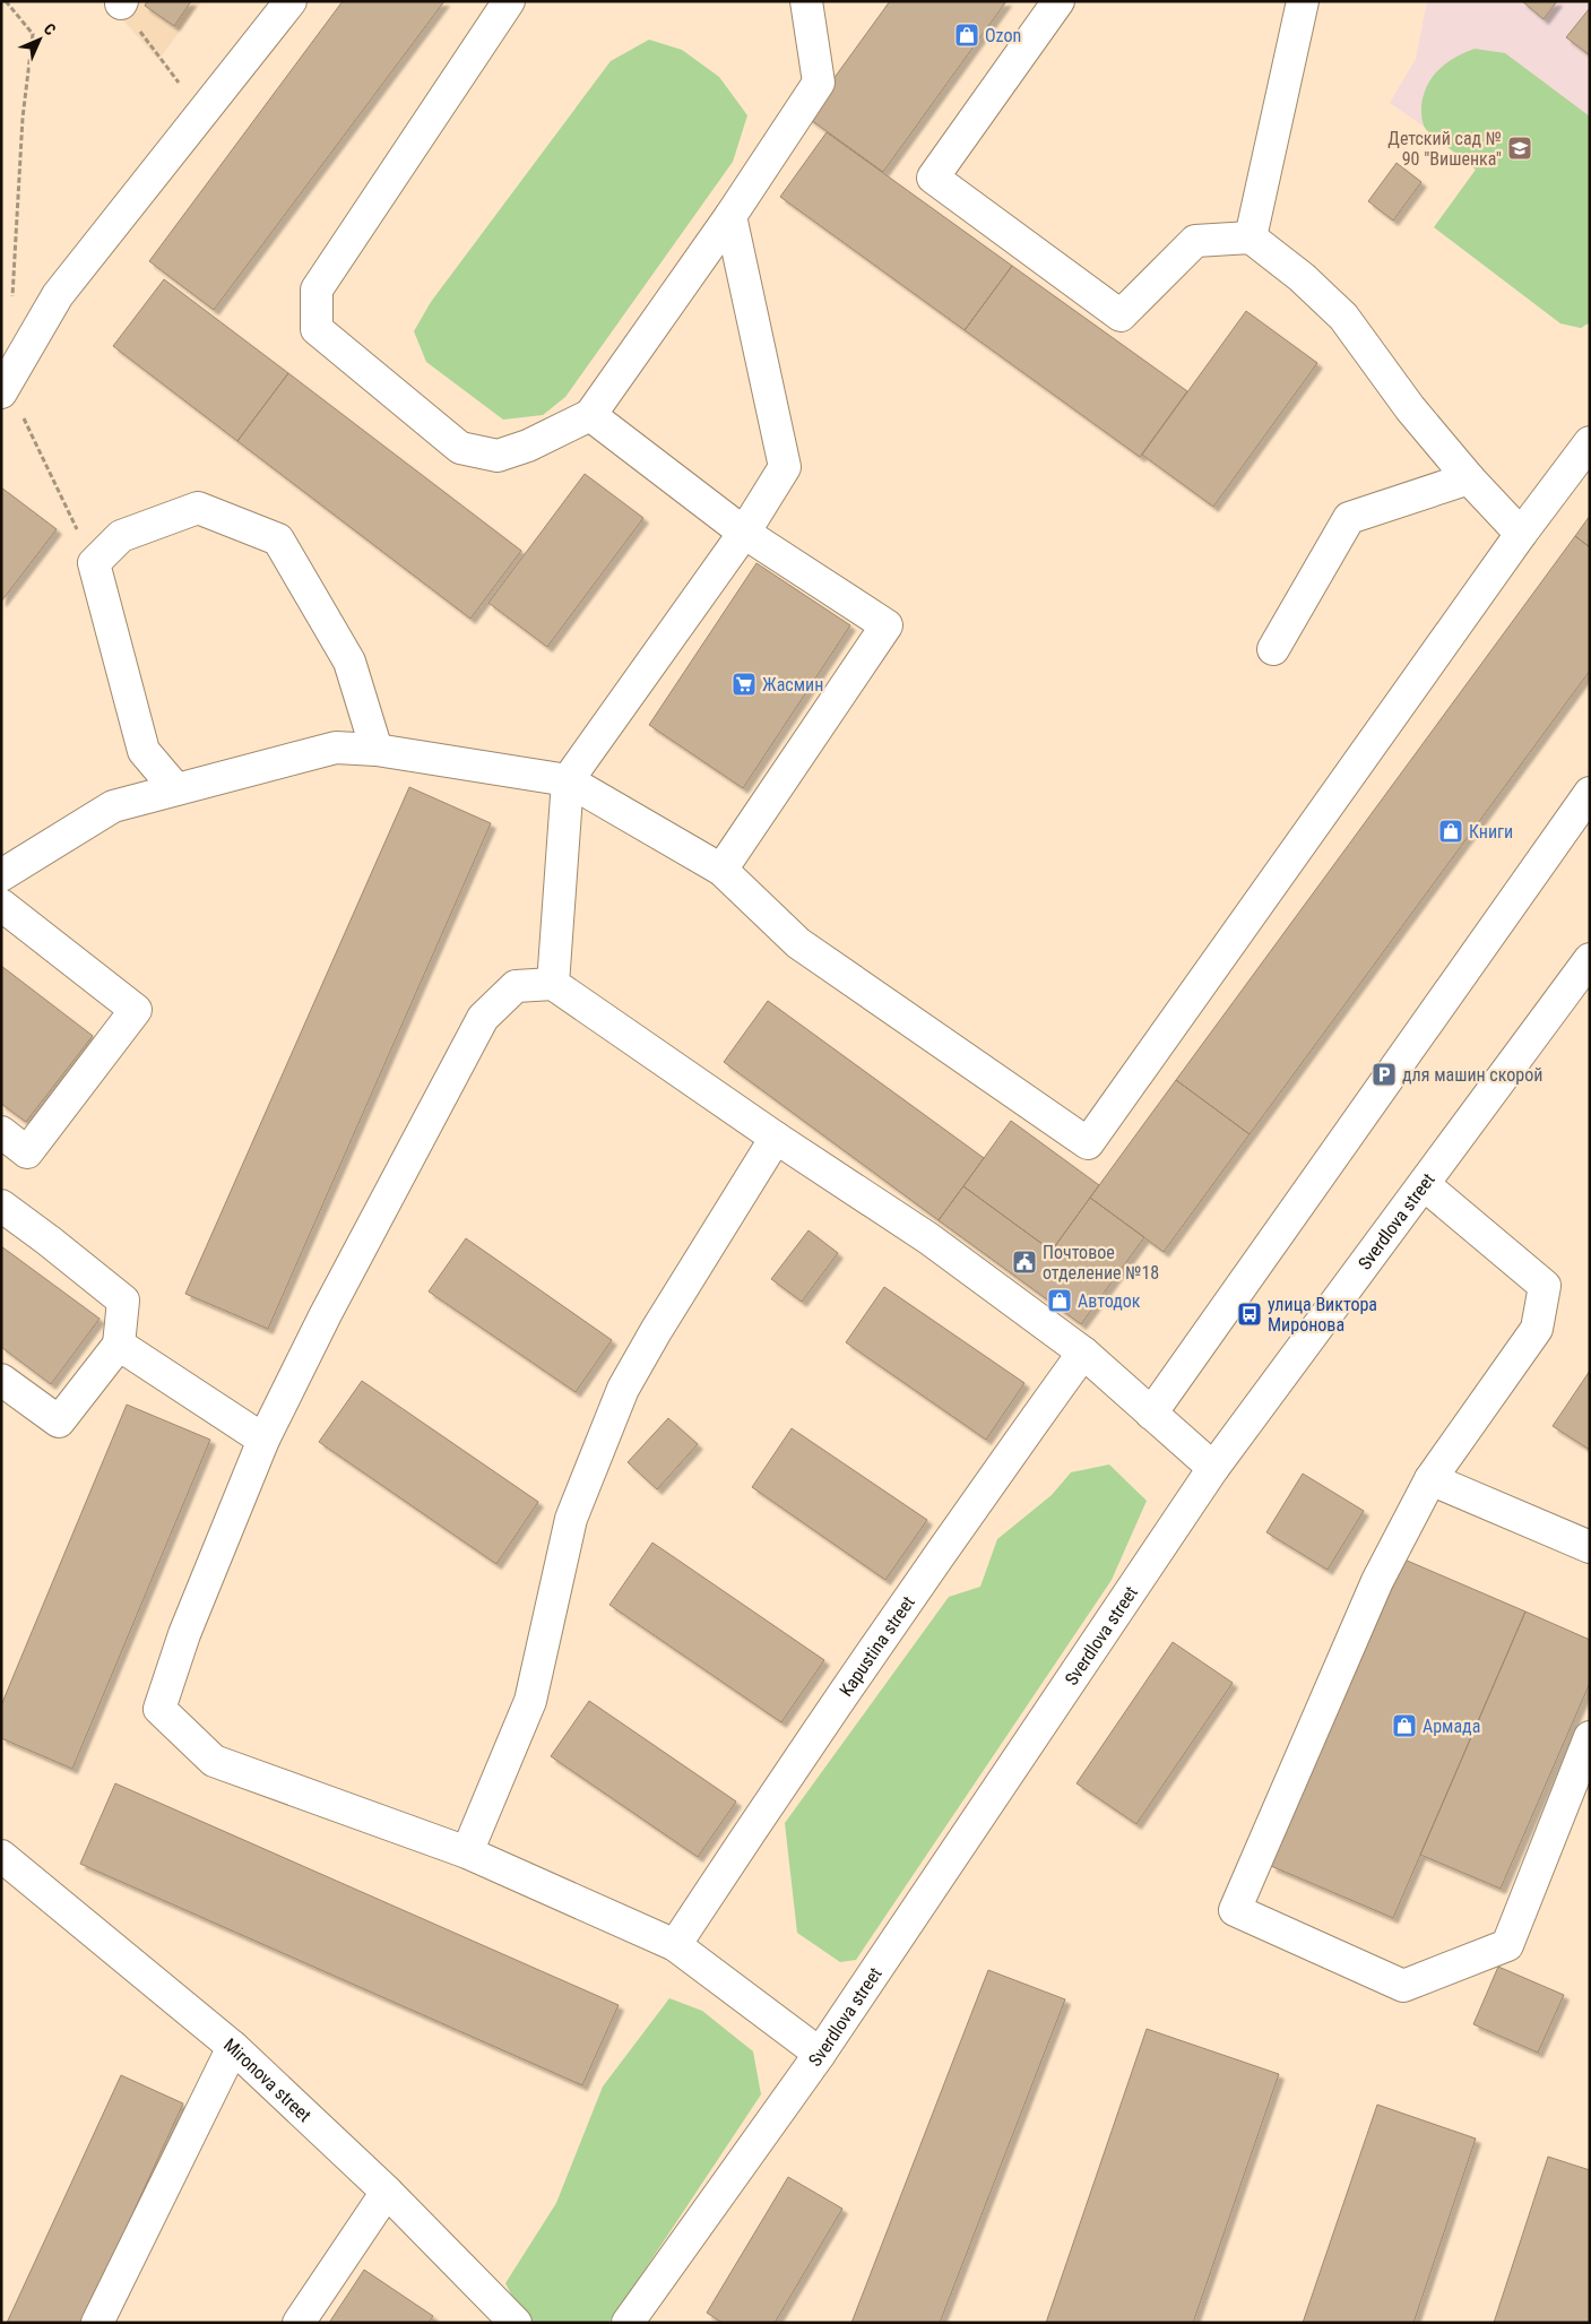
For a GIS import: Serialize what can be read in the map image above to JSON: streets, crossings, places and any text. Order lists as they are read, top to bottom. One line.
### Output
{"streets":{"street":["Sverdlova street","Kapustina street","Mironova street"]},"places":{"shop":["Ozon","Книги","Автодок","Армада"],"school or university":["Детский сад № 90 \"Вишенка\""],"supermarket":["Жасмин"],"parking":["для машин скорой"],"public building":["Почтовое отделение №18"],"bus stop":["улица Виктора Миронова"]},"north":"top right"}
